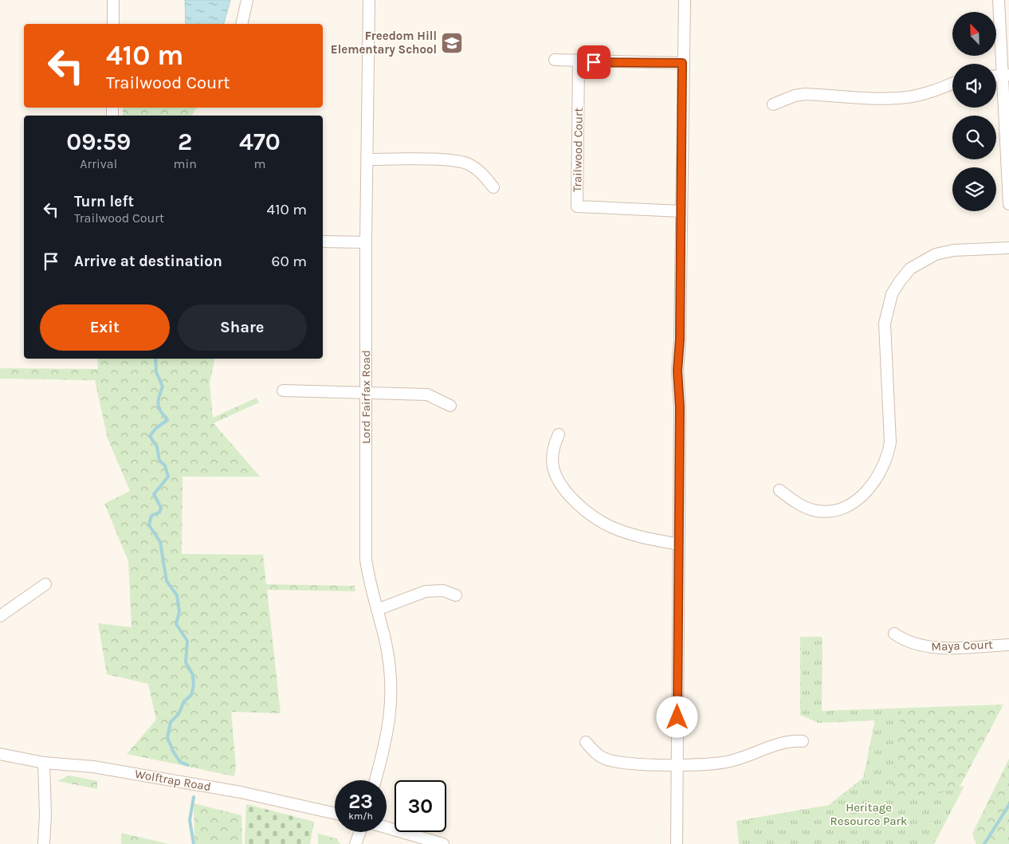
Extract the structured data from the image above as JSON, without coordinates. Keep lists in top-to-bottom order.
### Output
{
  "streets": {
    "street": [
      "Trailwood Court",
      "Lord Fairfax Road",
      "Maya Court",
      "Wolftrap Road"
    ]
  },
  "parks": ["Heritage Resource Park"],
  "places": {
    "school or university": ["Freedom Hill Elementary School"]
  },
  "north": "top left",
  "page": {
    "turn": ["410 m", "Trailwood Court"],
    "eta": [
      "09:59",
      "Arrival",
      "2",
      "min",
      "470",
      "m"
    ],
    "list": [
      {
        "name": "Turn left",
        "note": "Trailwood Court",
        "value": "410 m"
      },
      {
        "name": "Arrive at destination",
        "value": "60 m"
      }
    ],
    "buttons": ["Exit", "Share"],
    "speed": "23 km/h",
    "limit": "30"
  }
}
